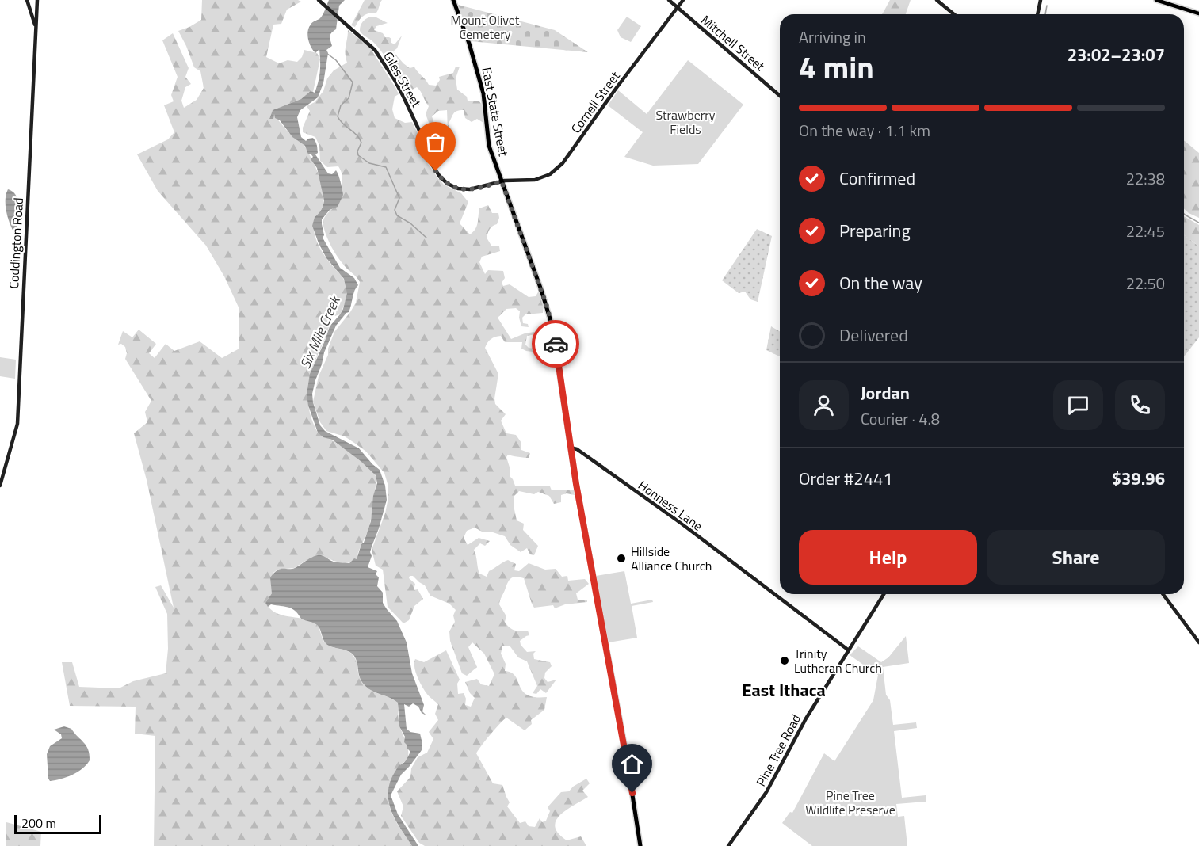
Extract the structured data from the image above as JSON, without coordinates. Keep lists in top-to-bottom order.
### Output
{
  "streets": {
    "highway": ["East State Street"],
    "street": [
      "Mitchell Street",
      "Giles Street",
      "Cornell Street",
      "Coddington Road",
      "Honness Lane",
      "Pine Tree Road"
    ]
  },
  "crossings": [
    ["Mitchell Street", "Cornell Street"],
    ["Giles Street", "Cornell Street"],
    ["Giles Street", "East State Street"],
    ["Cornell Street", "East State Street"],
    ["East State Street", "Honness Lane"],
    ["Honness Lane", "Pine Tree Road"]
  ],
  "districts": ["East Ithaca"],
  "water": ["Six Mile Creek"],
  "parks": ["Mount Olivet Cemetery", "Strawberry Fields", "Pine Tree Wildlife Preserve"],
  "places": ["Hillside Alliance Church", "Trinity Lutheran Church"],
  "scale_bar": "200 m",
  "page": {
    "heading": ["4 min", "Arriving in", "23:02–23:07"],
    "panel": [
      "Jordan",
      "Courier · 4.8",
      "Order #2441",
      "$39.96"
    ],
    "bar": "On the way · 1.1 km",
    "list": [
      ["Confirmed", "22:38"],
      ["Preparing", "22:45"],
      ["On the way", "22:50"],
      "Delivered"
    ],
    "buttons": ["Help", "Share"],
    "scale": "200 m"
  }
}
